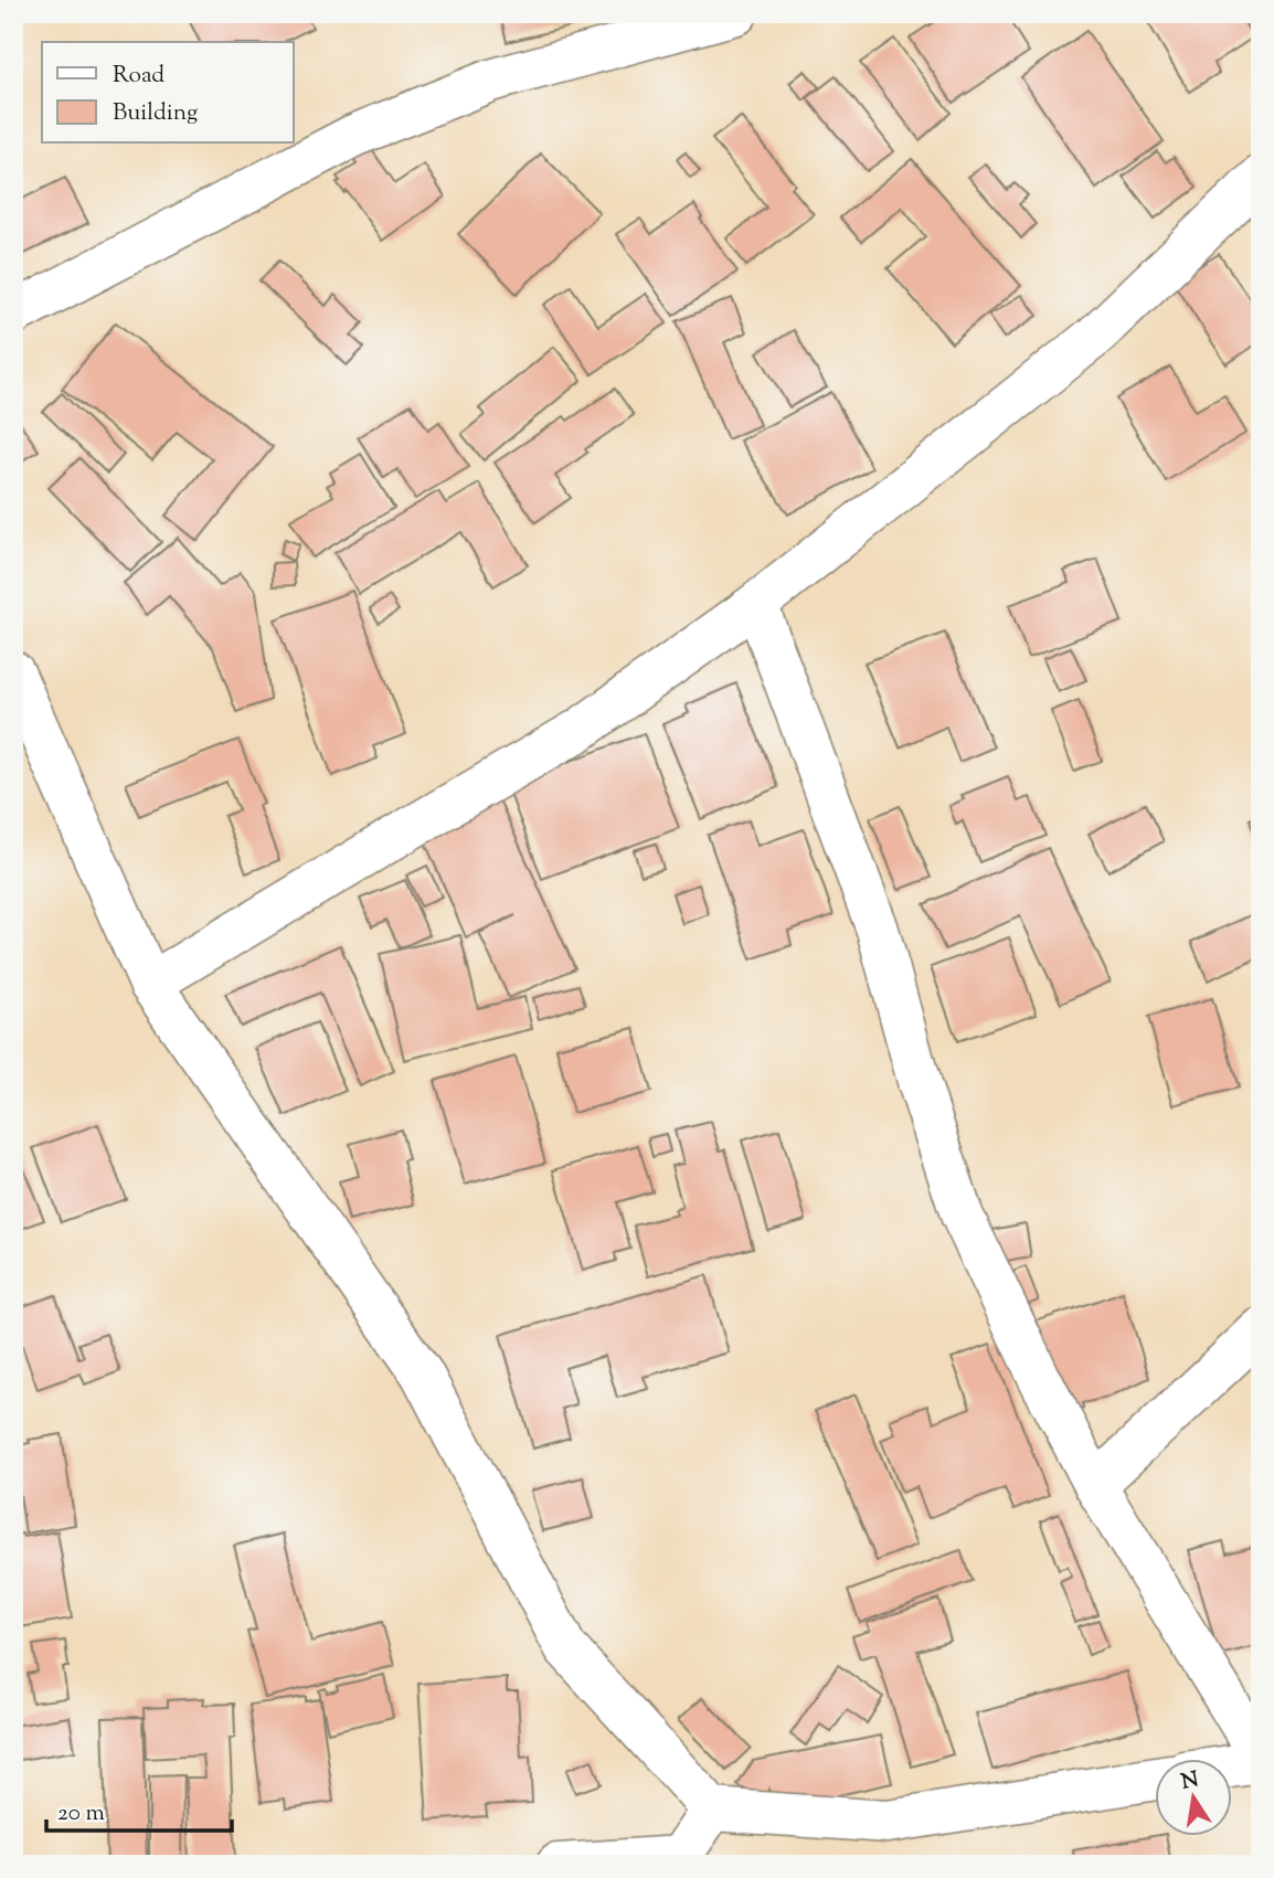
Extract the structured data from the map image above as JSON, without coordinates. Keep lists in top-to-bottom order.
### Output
{
  "legend": ["Road", "Building"],
  "scale_bar": "20 m",
  "north": "top"
}
